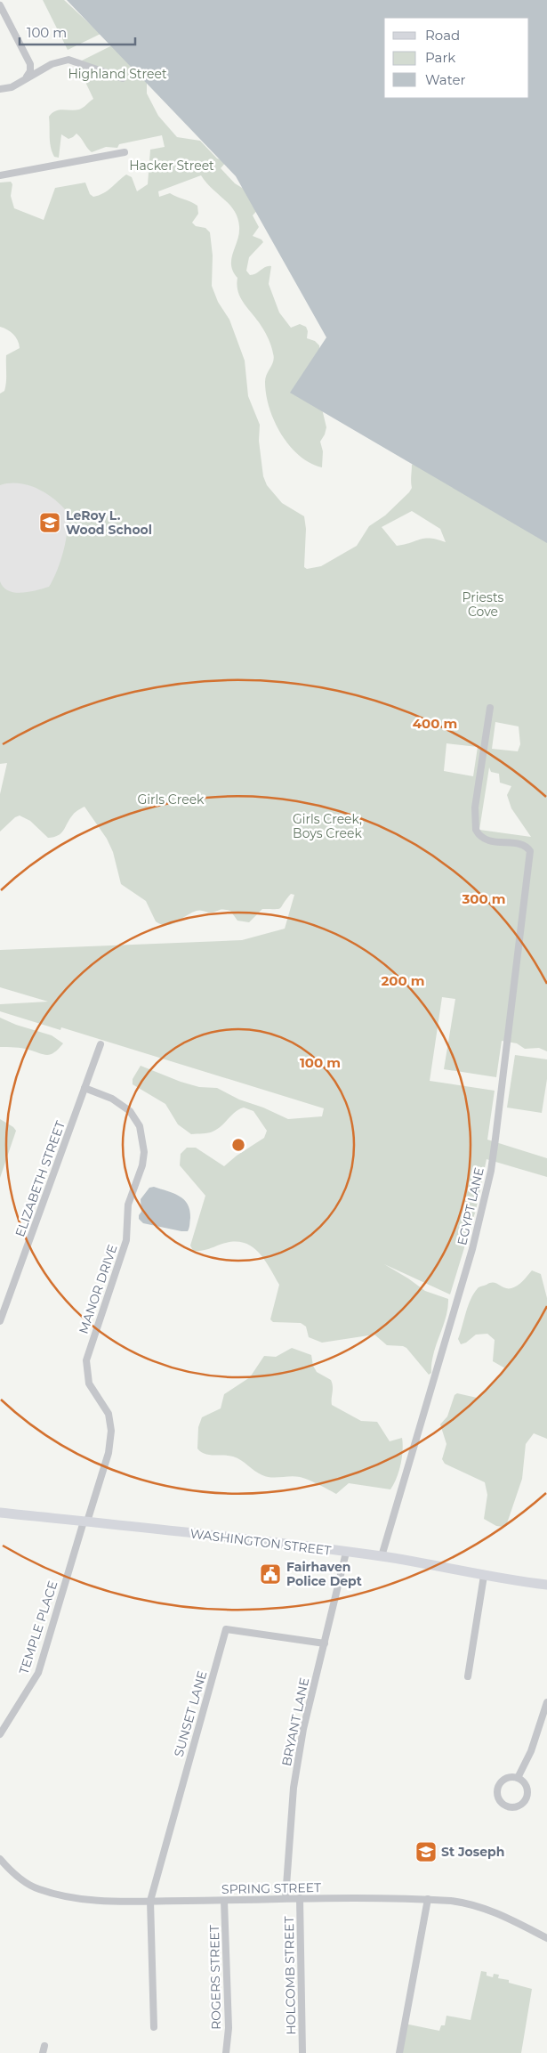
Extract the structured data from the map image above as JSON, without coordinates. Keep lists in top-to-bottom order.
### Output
{
  "streets": {
    "main road": ["WASHINGTON STREET"],
    "street": [
      "ELIZABETH STREET",
      "EGYPT LANE",
      "MANOR DRIVE",
      "TEMPLE PLACE",
      "SUNSET LANE",
      "BRYANT LANE",
      "SPRING STREET",
      "HOLCOMB STREET",
      "ROGERS STREET"
    ]
  },
  "crossings": [
    ["ELIZABETH STREET", "MANOR DRIVE"],
    ["EGYPT LANE", "WASHINGTON STREET"],
    ["MANOR DRIVE", "WASHINGTON STREET"],
    ["MANOR DRIVE", "TEMPLE PLACE"],
    ["WASHINGTON STREET", "TEMPLE PLACE"],
    ["WASHINGTON STREET", "BRYANT LANE"],
    ["SUNSET LANE", "BRYANT LANE"],
    ["SUNSET LANE", "SPRING STREET"],
    ["BRYANT LANE", "SPRING STREET"],
    ["SPRING STREET", "HOLCOMB STREET"],
    ["SPRING STREET", "ROGERS STREET"]
  ],
  "parks": [
    "Highland Street",
    "Hacker Street",
    "Priests Cove",
    "Girls Creek",
    "Girls Creek, Boys Creek"
  ],
  "places": {
    "school or university": ["LeRoy L. Wood School", "St Joseph"],
    "public building": ["Fairhaven Police Dept"]
  },
  "legend": ["Road", "Park", "Water"],
  "scale_bar": "100 m",
  "rings": [
    "400 m",
    "300 m",
    "200 m",
    "100 m"
  ]
}
